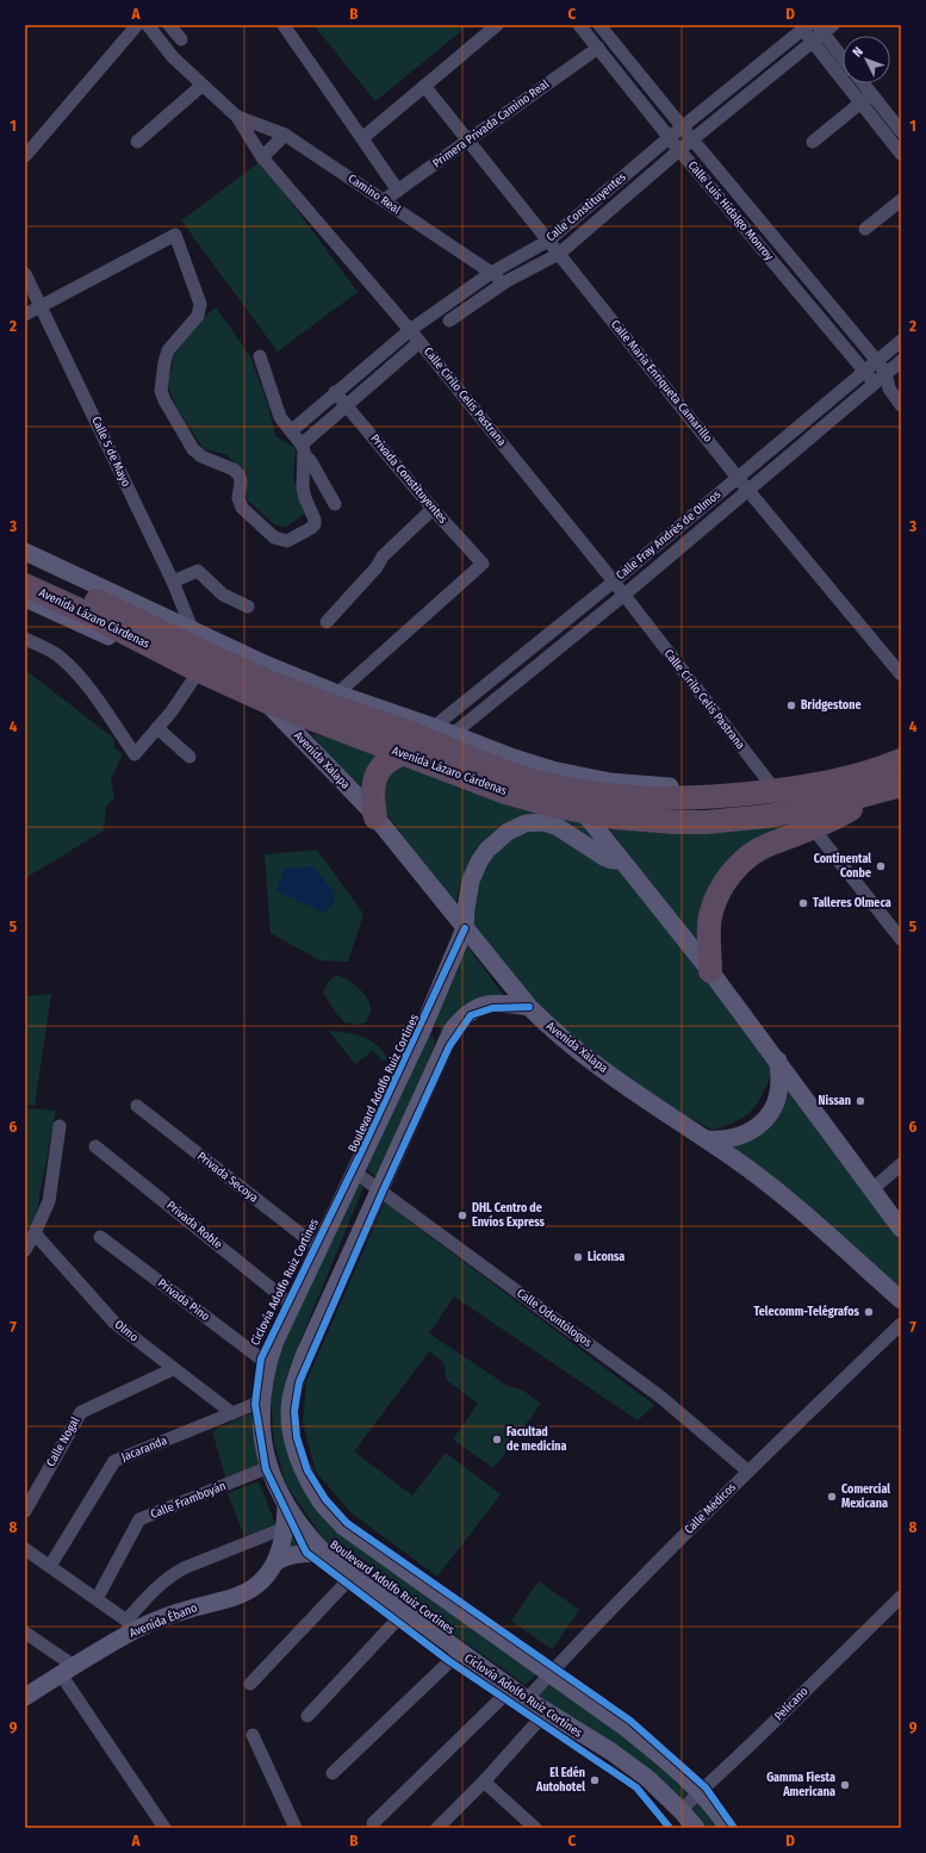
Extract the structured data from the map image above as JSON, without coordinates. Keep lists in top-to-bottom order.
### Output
{
  "streets": {
    "highway": ["Avenida Lázaro Cárdenas"],
    "main road": ["Avenida Xalapa", "Boulevard Adolfo Ruiz Cortines", "Avenida Ébano"],
    "street": [
      "Primera Privada Camino Real",
      "Camino Real",
      "Calle Constituyentes",
      "Calle Luis Hidalgo Monroy",
      "Calle María Enriqueta Camarillo",
      "Calle Cirilo Celis Pastrana",
      "Calle 5 de Mayo",
      "Privada Constituyentes",
      "Calle Fray Andrés de Olmos",
      "Privada Secoya",
      "Privada Roble",
      "Privada Pino",
      "Calle Odontólogos",
      "Olmo",
      "Calle Nogal",
      "Jacaranda",
      "Calle Framboyán",
      "Calle Médicos",
      "Pelícano"
    ],
    "cycle path": ["Ciclovía Adolfo Ruiz Cortines"]
  },
  "crossings": [
    ["Primera Privada Camino Real", "Camino Real"],
    ["Primera Privada Camino Real", "Calle Luis Hidalgo Monroy"],
    ["Primera Privada Camino Real", "Calle María Enriqueta Camarillo"],
    ["Camino Real", "Calle Constituyentes"],
    ["Camino Real", "Calle Cirilo Celis Pastrana"],
    ["Calle Constituyentes", "Calle Luis Hidalgo Monroy"],
    ["Calle Constituyentes", "Calle María Enriqueta Camarillo"],
    ["Calle Constituyentes", "Calle Cirilo Celis Pastrana"],
    ["Calle Constituyentes", "Privada Constituyentes"],
    ["Calle Luis Hidalgo Monroy", "Calle Fray Andrés de Olmos"],
    ["Calle María Enriqueta Camarillo", "Calle Fray Andrés de Olmos"],
    ["Calle Cirilo Celis Pastrana", "Calle Fray Andrés de Olmos"],
    ["Calle Fray Andrés de Olmos", "Avenida Lázaro Cárdenas"],
    ["Avenida Lázaro Cárdenas", "Avenida Xalapa"],
    ["Avenida Xalapa", "Boulevard Adolfo Ruiz Cortines"],
    ["Boulevard Adolfo Ruiz Cortines", "Privada Secoya"],
    ["Boulevard Adolfo Ruiz Cortines", "Privada Roble"],
    ["Boulevard Adolfo Ruiz Cortines", "Privada Pino"],
    ["Boulevard Adolfo Ruiz Cortines", "Calle Odontólogos"],
    ["Boulevard Adolfo Ruiz Cortines", "Jacaranda"],
    ["Boulevard Adolfo Ruiz Cortines", "Calle Framboyán"],
    ["Boulevard Adolfo Ruiz Cortines", "Calle Médicos"],
    ["Boulevard Adolfo Ruiz Cortines", "Avenida Ébano"],
    ["Boulevard Adolfo Ruiz Cortines", "Pelícano"],
    ["Calle Odontólogos", "Calle Médicos"],
    ["Olmo", "Calle Nogal"],
    ["Olmo", "Jacaranda"]
  ],
  "places": [
    "Bridgestone",
    "Continental Conbe",
    "Talleres Olmeca",
    "Nissan",
    "DHL Centro de Envíos Express",
    "Liconsa",
    "Telecomm-Telégrafos",
    "Facultad de medicina",
    "Comercial Mexicana",
    "El Edén Autohotel",
    "Gamma Fiesta Americana"
  ],
  "north": "top left",
  "grid": {
    "columns": [
      "A",
      "B",
      "C",
      "D"
    ],
    "rows": [
      "1",
      "2",
      "3",
      "4",
      "5",
      "6",
      "7",
      "8",
      "9"
    ]
  }
}
